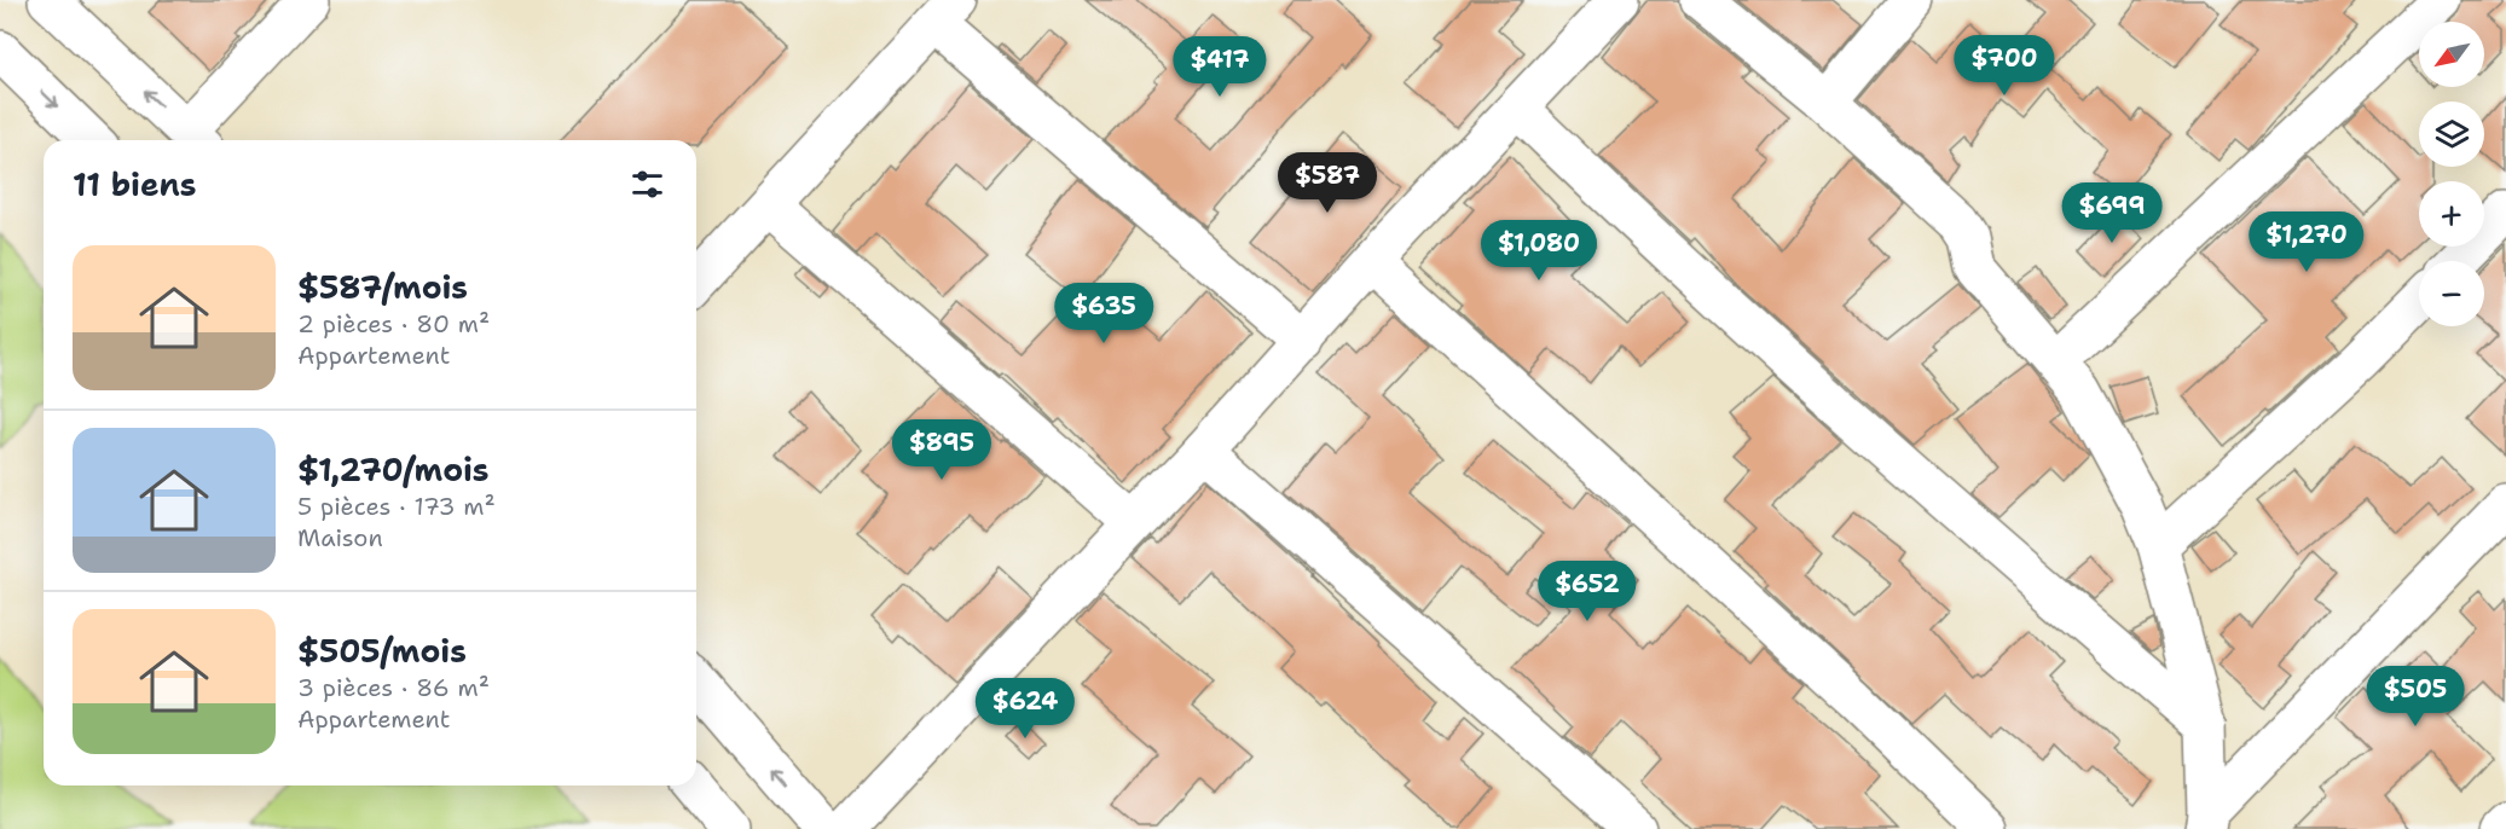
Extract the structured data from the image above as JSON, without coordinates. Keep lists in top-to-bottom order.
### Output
{
  "north": "bottom left",
  "page": {
    "map_buttons": ["+", "−"],
    "price": [
      "$700",
      "$417",
      "$587",
      "$699",
      "$1,270",
      "$1,080",
      "$635",
      "$895",
      "$652",
      "$505",
      "$624"
    ],
    "heading": "11 biens",
    "list": [
      {
        "name": "$587/mois",
        "note": "2 pièces · 80 m² · Appartement"
      },
      {
        "name": "$1,270/mois",
        "note": "5 pièces · 173 m² · Maison"
      },
      {
        "name": "$505/mois",
        "note": "3 pièces · 86 m² · Appartement"
      }
    ]
  }
}
